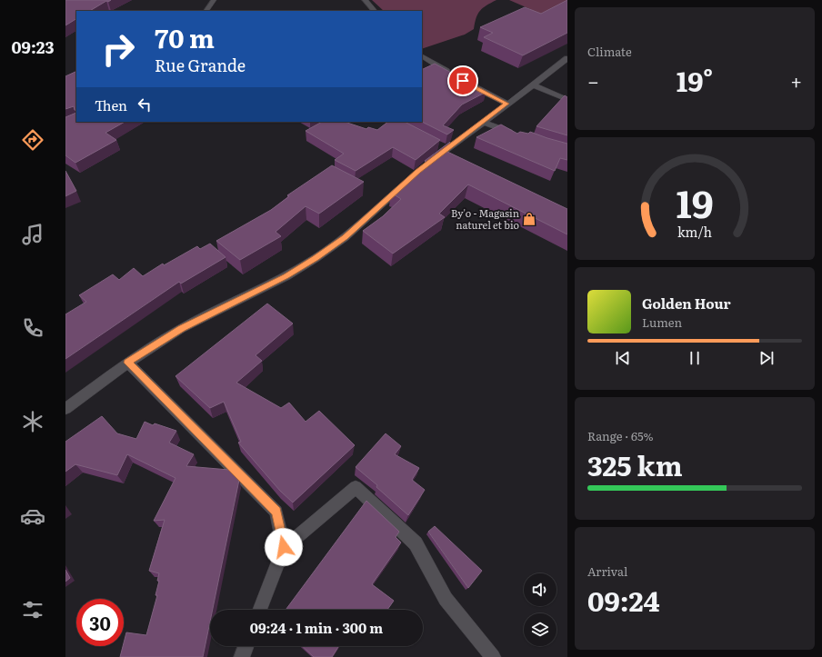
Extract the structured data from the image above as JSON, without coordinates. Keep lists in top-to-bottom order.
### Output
{
  "places": {
    "shop": ["By'o - Magasin naturel et bio"]
  },
  "page": {
    "tabs": "09:23",
    "tile": [
      "Climate",
      ["Range · 65%", "325 km"],
      ["Arrival", "09:24"]
    ],
    "turn": ["70 m", "Rue Grande"],
    "heat": ["−", "19°", "+"],
    "then": "Then",
    "song": ["Golden Hour", "Lumen"],
    "limit": "30",
    "trip": "09:24 · 1 min · 300 m",
    "gauge": ["19", "km/h"]
  }
}
